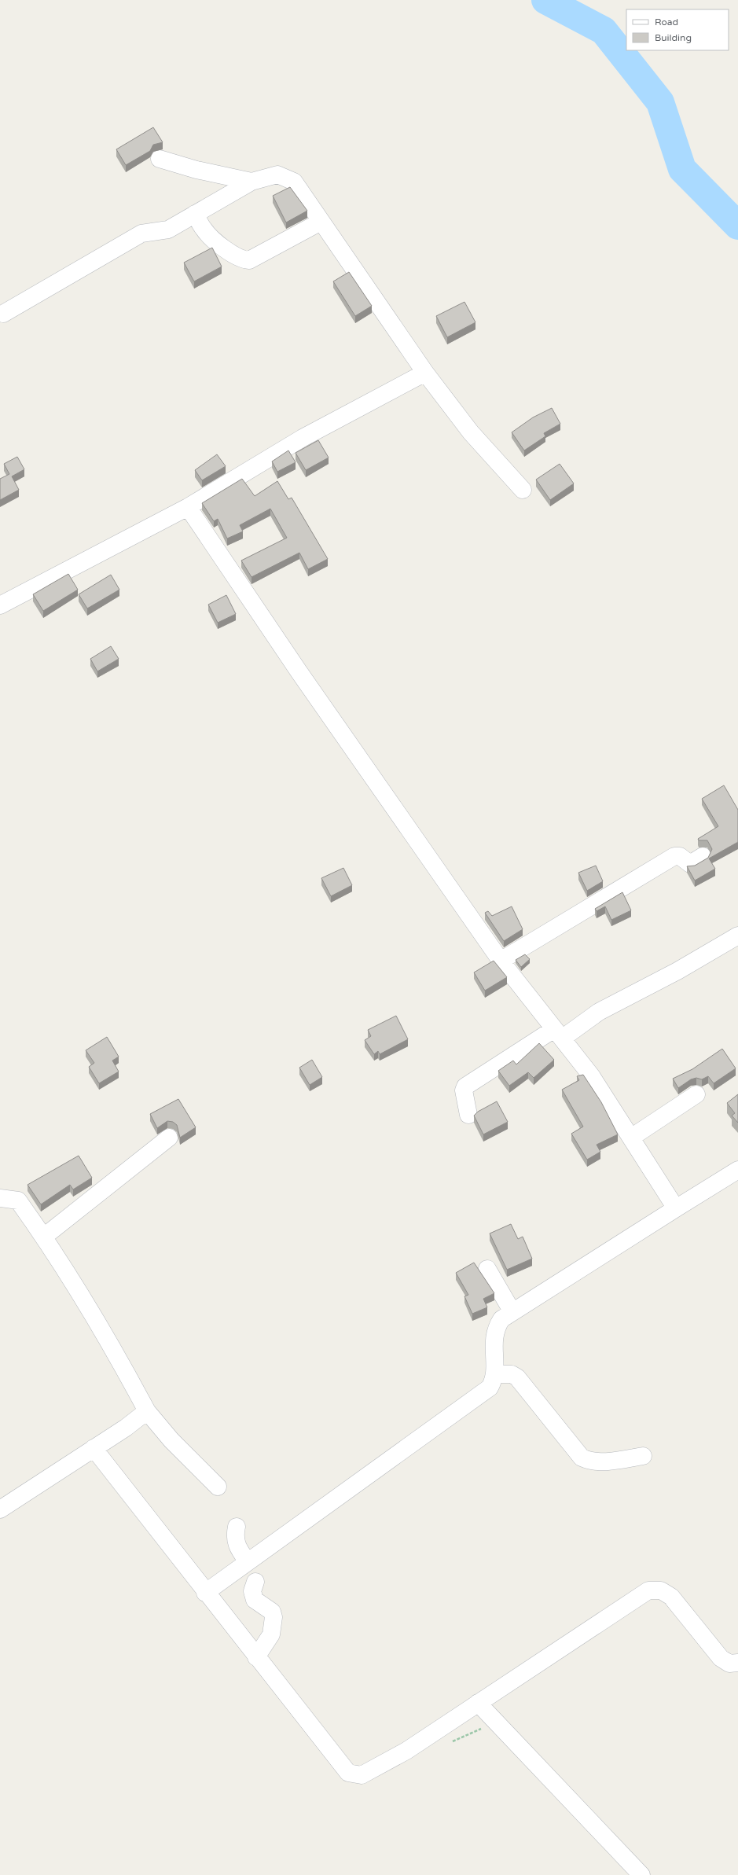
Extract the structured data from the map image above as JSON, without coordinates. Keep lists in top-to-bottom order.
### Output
{
  "legend": ["Road", "Building"]
}
